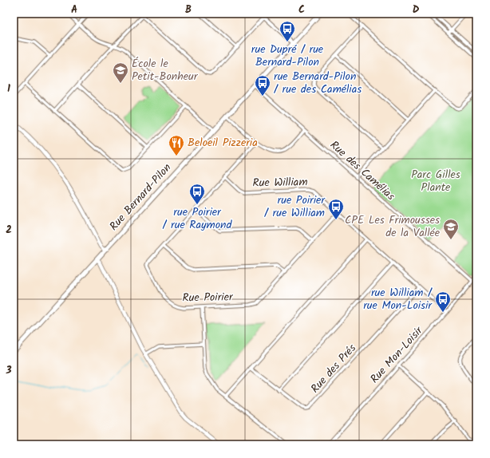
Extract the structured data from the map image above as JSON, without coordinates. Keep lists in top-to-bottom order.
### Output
{
  "streets": {
    "main road": ["Rue Bernard-Pilon"],
    "street": [
      "Rue des Camélias",
      "Rue William",
      "Rue Poirier",
      "Rue Mon-Loisir",
      "Rue des Prés"
    ]
  },
  "crossings": [
    ["Rue des Camélias", "Rue Bernard-Pilon"],
    ["Rue des Camélias", "Rue Mon-Loisir"],
    ["Rue William", "Rue Poirier"],
    ["Rue William", "Rue Mon-Loisir"],
    ["Rue William", "Rue des Prés"]
  ],
  "parks": ["Parc Gilles Plante"],
  "places": {
    "bus stop": [
      "rue Dupré / rue Bernard-Pilon",
      "rue Bernard-Pilon / rue des Camélias",
      "rue Poirier / rue Raymond",
      "rue Poirier / rue William",
      "rue William / rue Mon-Loisir"
    ],
    "school or university": ["École le Petit-Bonheur", "CPE Les Frimousses de la Vallée"],
    "restaurant": ["Beloeil Pizzeria"]
  },
  "grid": {
    "columns": [
      "A",
      "B",
      "C",
      "D"
    ],
    "rows": ["1", "2", "3"]
  }
}
